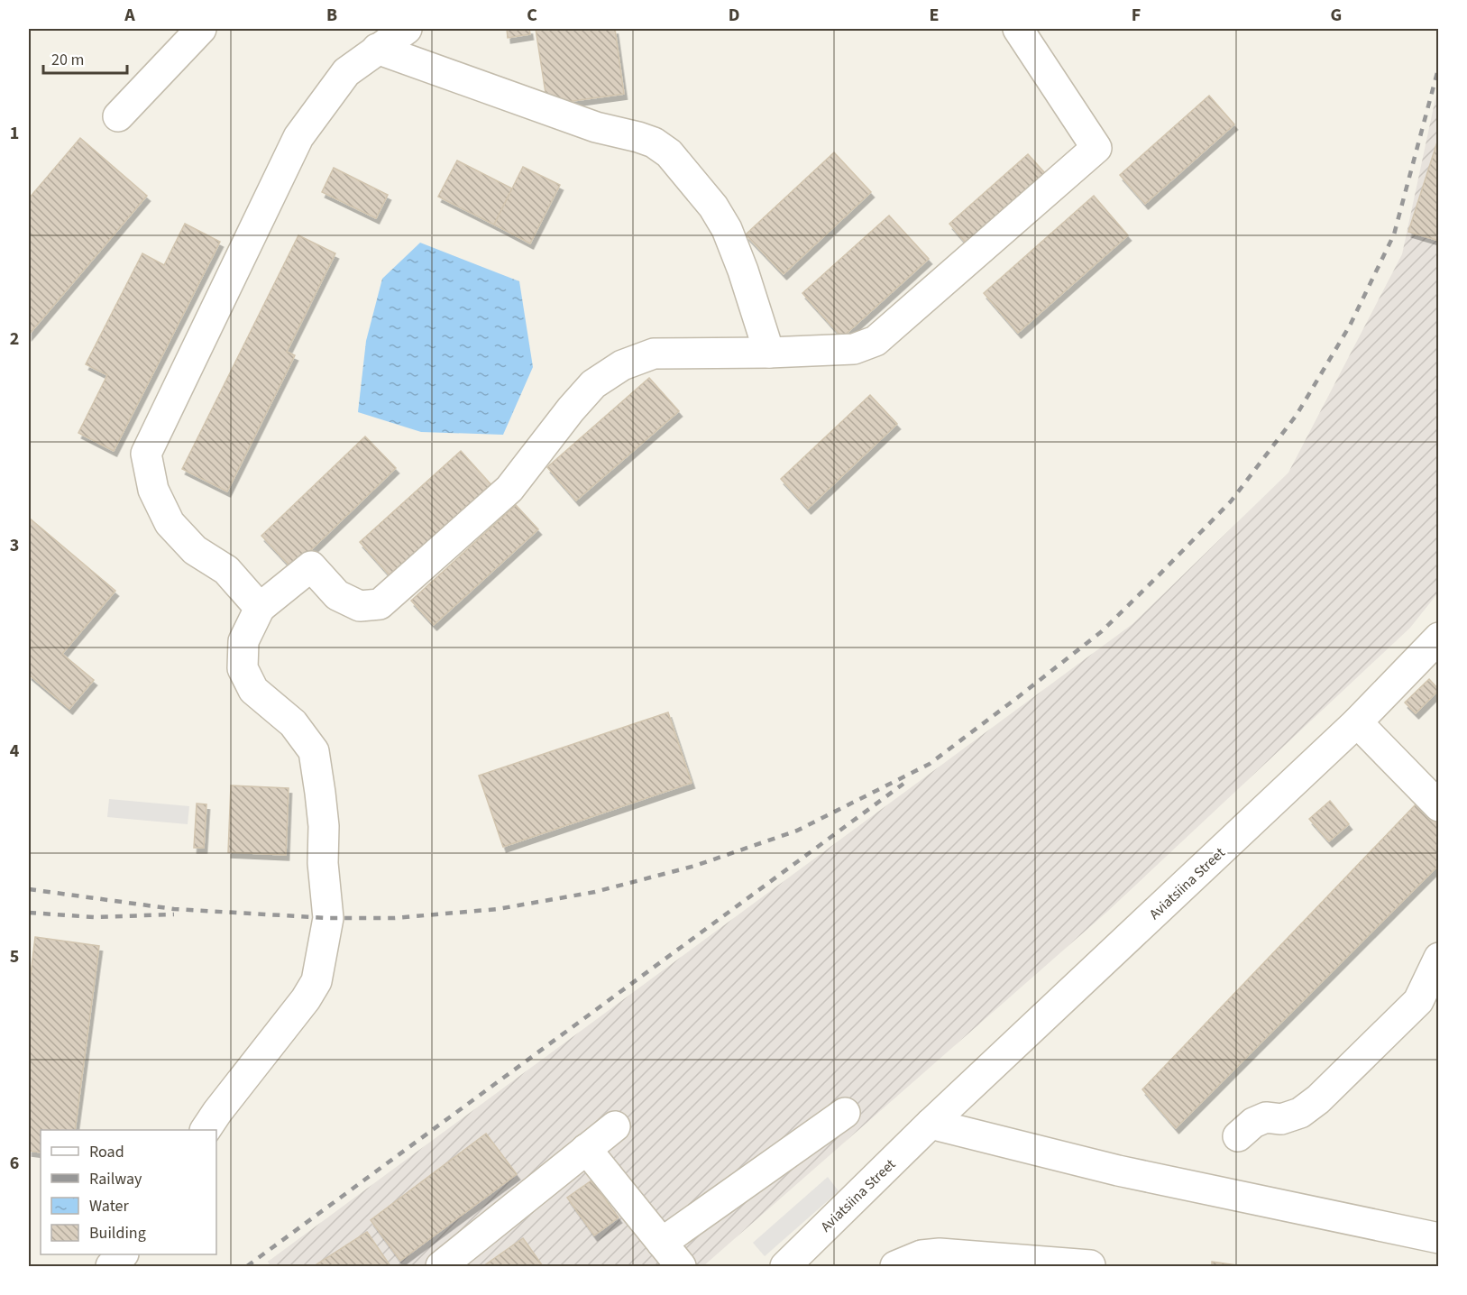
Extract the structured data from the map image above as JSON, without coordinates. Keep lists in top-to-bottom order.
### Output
{
  "streets": {
    "street": ["Aviatsiina Street"]
  },
  "legend": [
    "Road",
    "Railway",
    "Water",
    "Building"
  ],
  "scale_bar": "20 m",
  "grid": {
    "columns": [
      "A",
      "B",
      "C",
      "D",
      "E",
      "F",
      "G"
    ],
    "rows": [
      "1",
      "2",
      "3",
      "4",
      "5",
      "6"
    ]
  }
}
